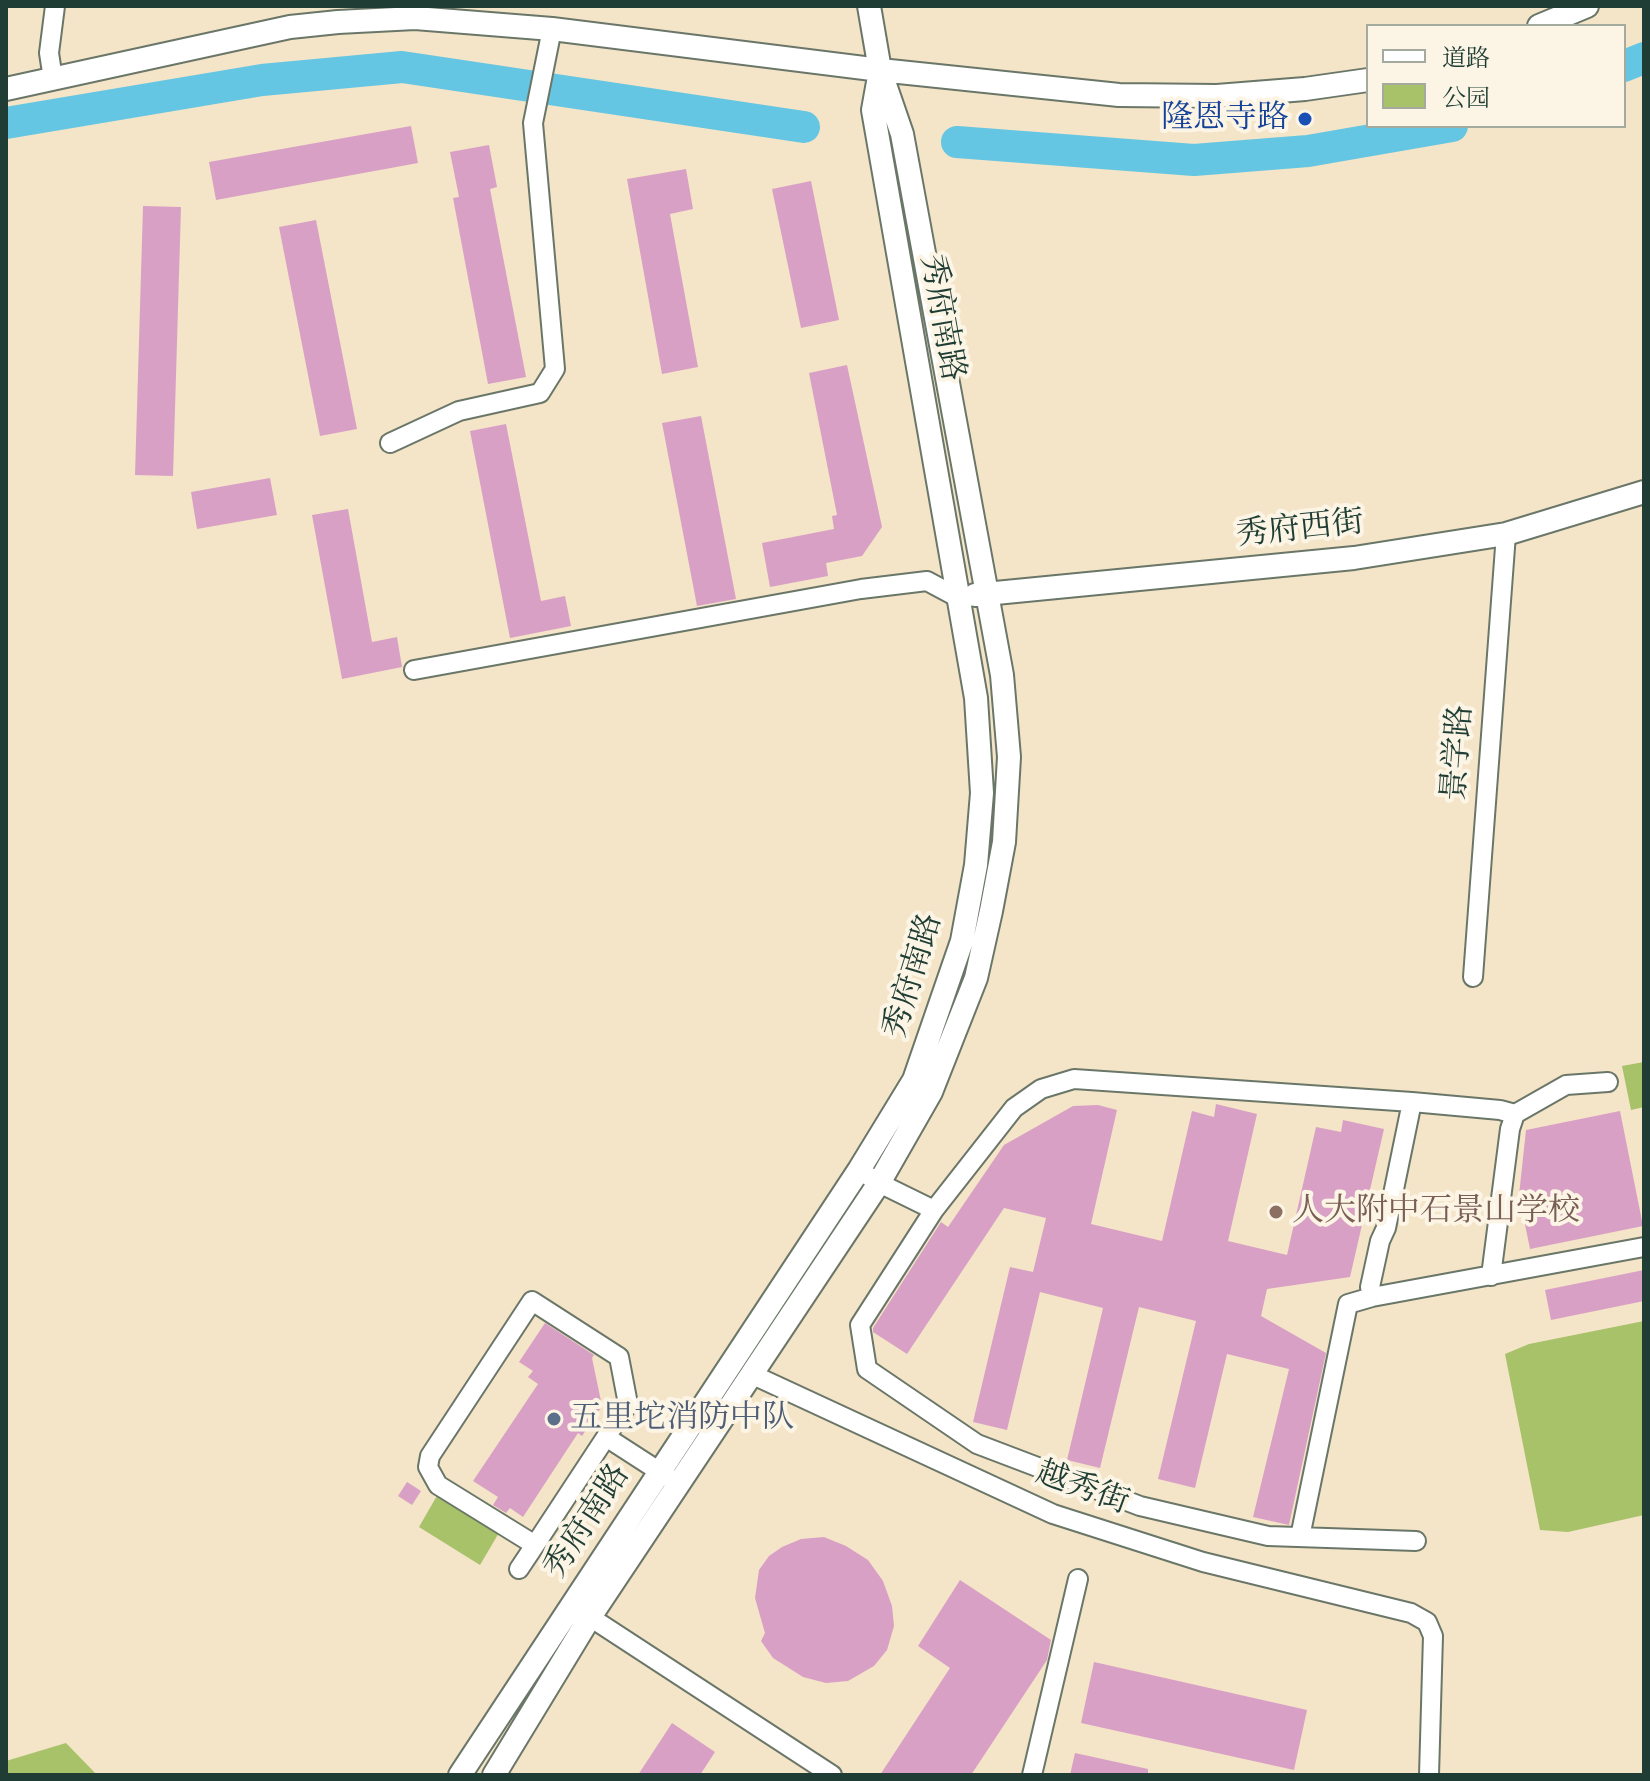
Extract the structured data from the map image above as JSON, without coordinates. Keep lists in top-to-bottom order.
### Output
{
  "streets": {
    "street": [
      "秀府南路",
      "秀府西街",
      "景学路",
      "越秀街"
    ]
  },
  "crossings": [
    ["秀府南路", "秀府西街"],
    ["秀府南路", "越秀街"],
    ["秀府西街", "景学路"]
  ],
  "places": ["隆恩寺路", "人大附中石景山学校", "五里坨消防中队"],
  "legend": ["道路", "公园"]
}
